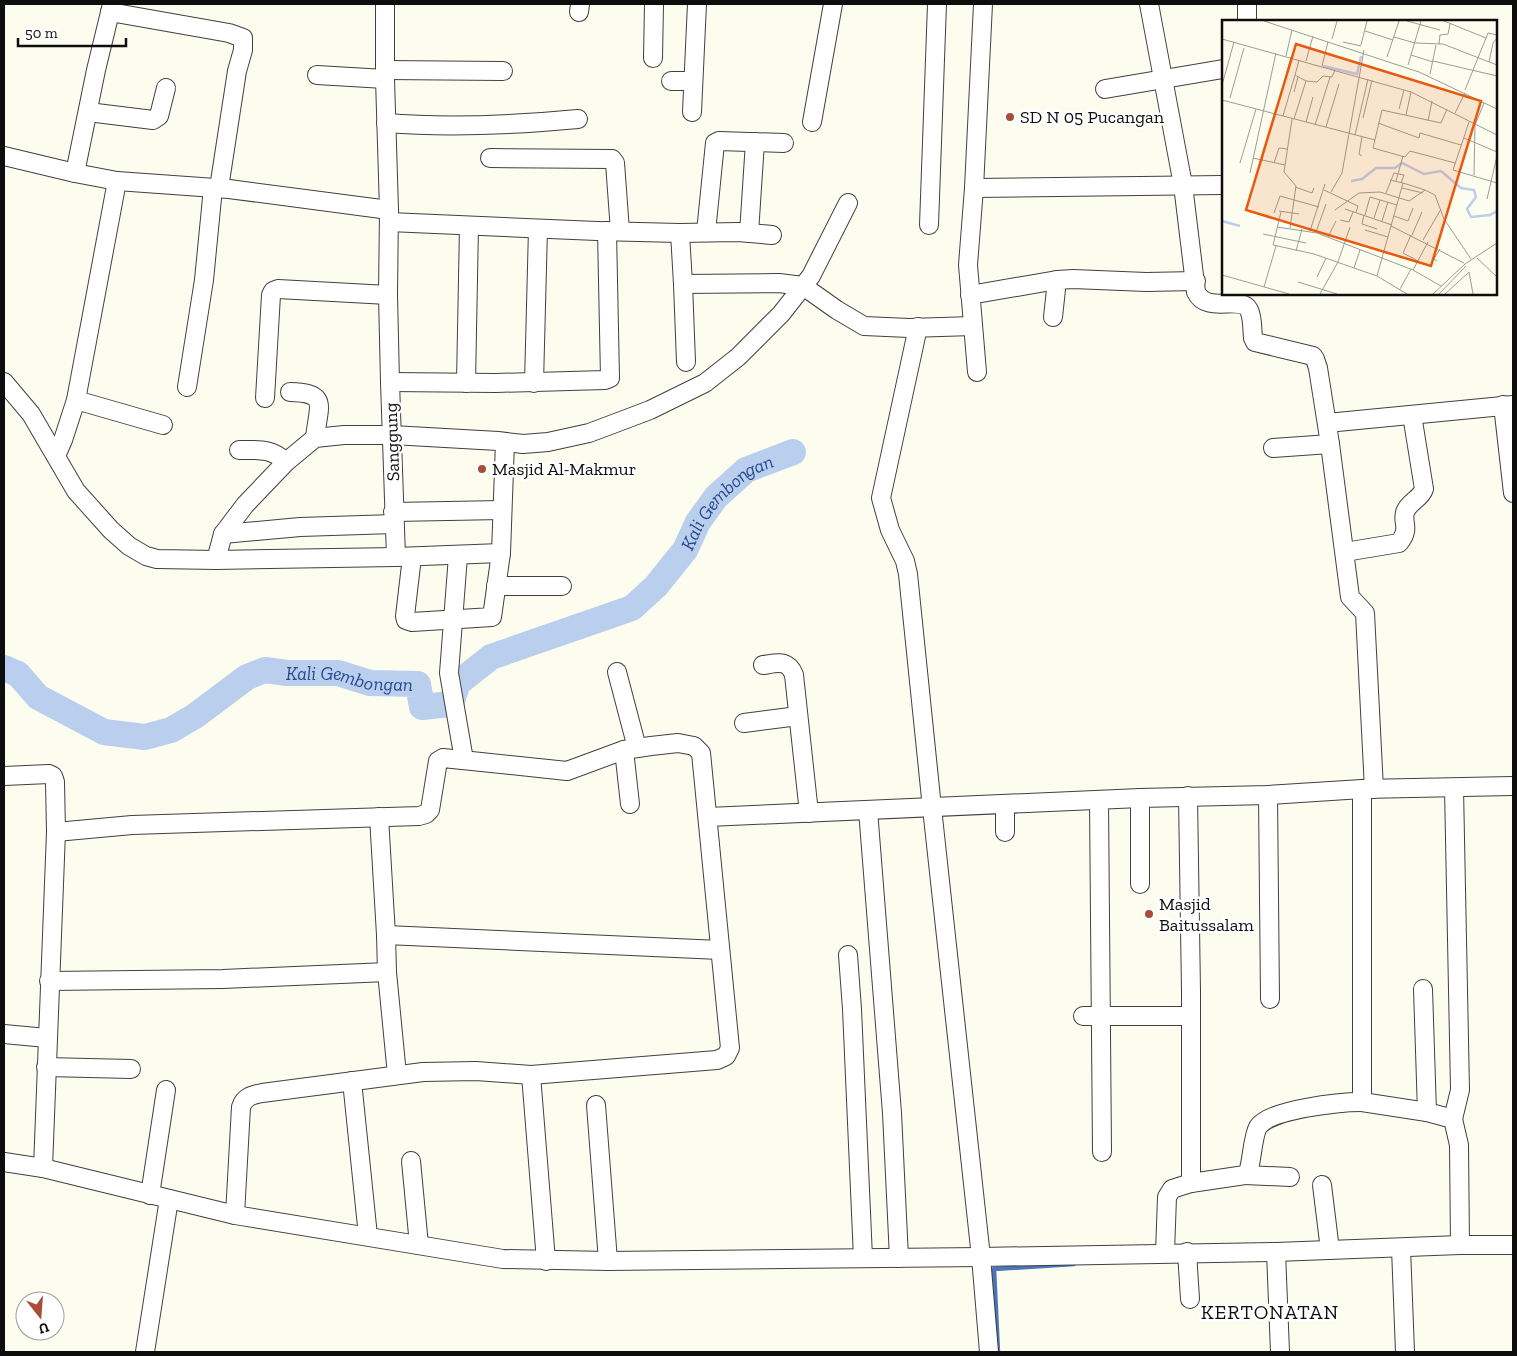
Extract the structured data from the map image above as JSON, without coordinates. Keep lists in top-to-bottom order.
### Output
{
  "streets": {
    "street": ["Sanggung"]
  },
  "districts": ["KERTONATAN"],
  "water": ["Kali Gembongan"],
  "places": ["SD N 05 Pucangan", "Masjid Al-Makmur", "Masjid Baitussalam"],
  "scale_bar": "50 m",
  "north": "bottom"
}
